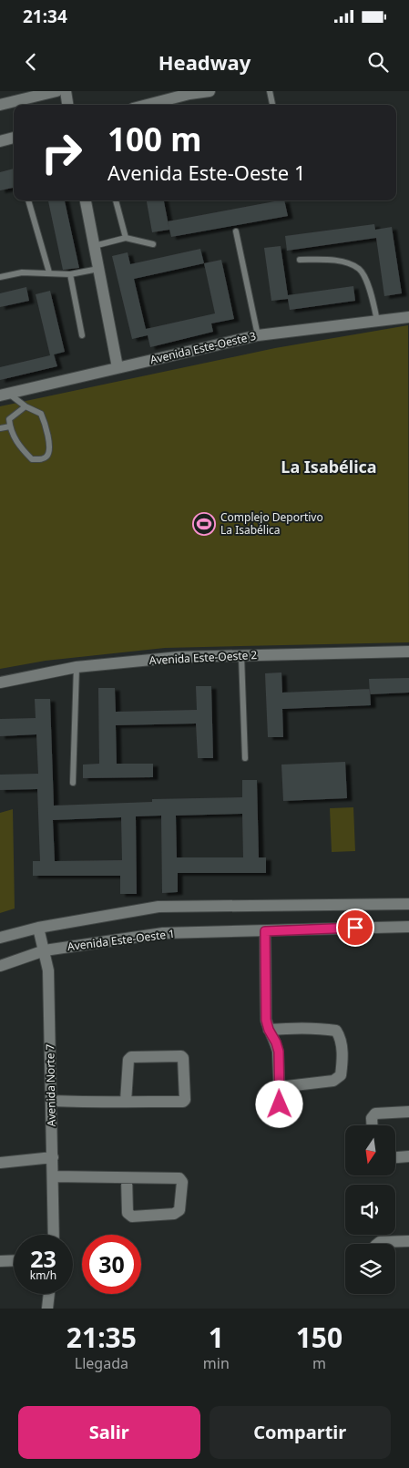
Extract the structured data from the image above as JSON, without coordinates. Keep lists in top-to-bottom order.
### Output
{
  "streets": {
    "street": [
      "Avenida Este-Oeste 3",
      "Avenida Este-Oeste 2",
      "Avenida Este-Oeste 1",
      "Avenida Norte 7"
    ]
  },
  "crossings": [
    ["Avenida Este-Oeste 1", "Avenida Norte 7"]
  ],
  "districts": ["La Isabélica"],
  "places": {
    "sports": ["Complejo Deportivo La Isabélica"]
  },
  "north": "bottom",
  "page": {
    "status": "21:34",
    "header": "Headway",
    "turn": ["100 m", "Avenida Este-Oeste 1"],
    "speed": "23 km/h",
    "limit": "30",
    "eta": [
      "21:35",
      "Llegada",
      "1",
      "min",
      "150",
      "m"
    ],
    "buttons": ["Salir", "Compartir"]
  }
}
